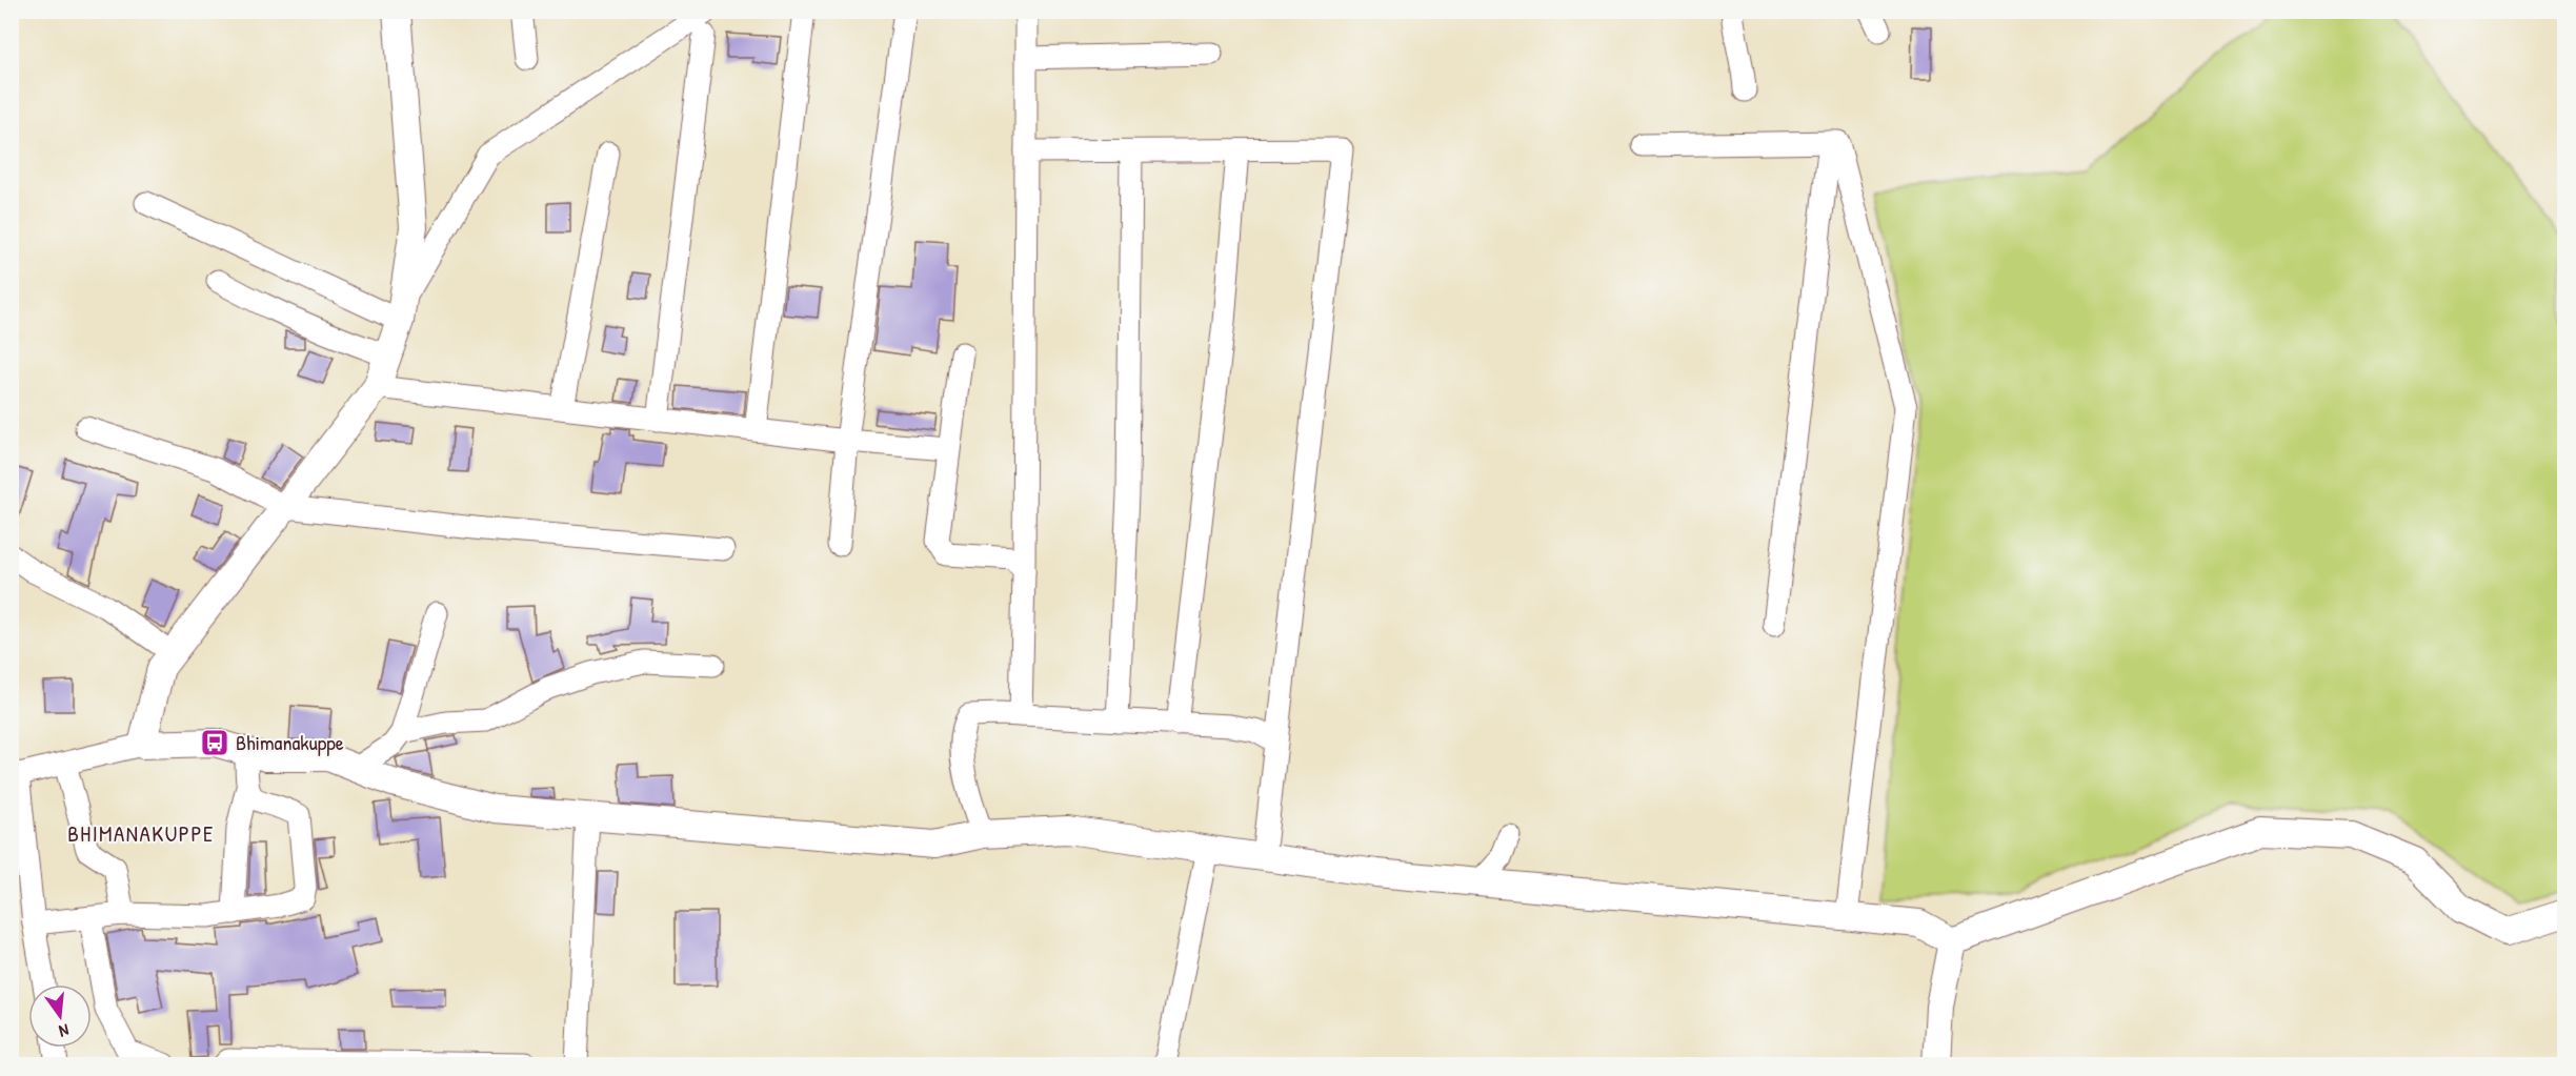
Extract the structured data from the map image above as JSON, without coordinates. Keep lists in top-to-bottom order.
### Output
{
  "districts": ["BHIMANAKUPPE"],
  "places": {
    "bus stop": ["Bhimanakuppe"]
  },
  "north": "bottom"
}
